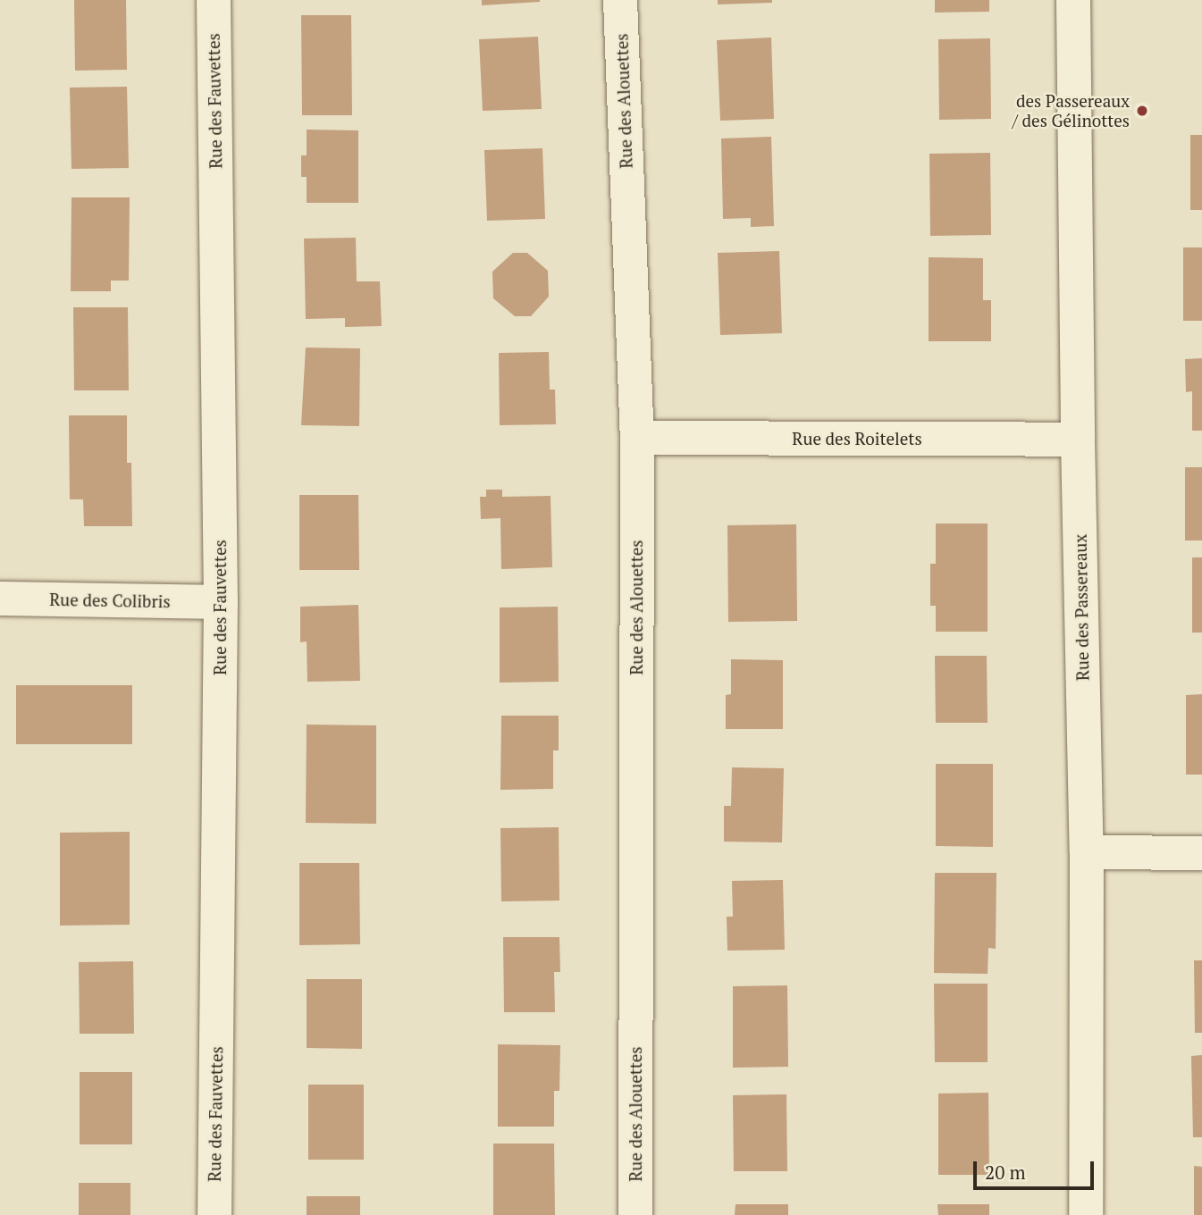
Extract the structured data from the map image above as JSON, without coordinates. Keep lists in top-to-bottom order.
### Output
{
  "streets": {
    "street": [
      "Rue des Fauvettes",
      "Rue des Alouettes",
      "Rue des Roitelets",
      "Rue des Colibris",
      "Rue des Passereaux"
    ]
  },
  "crossings": [
    ["Rue des Fauvettes", "Rue des Colibris"],
    ["Rue des Alouettes", "Rue des Roitelets"],
    ["Rue des Roitelets", "Rue des Passereaux"]
  ],
  "places": ["des Passereaux / des Gélinottes"],
  "scale_bar": "20 m"
}
